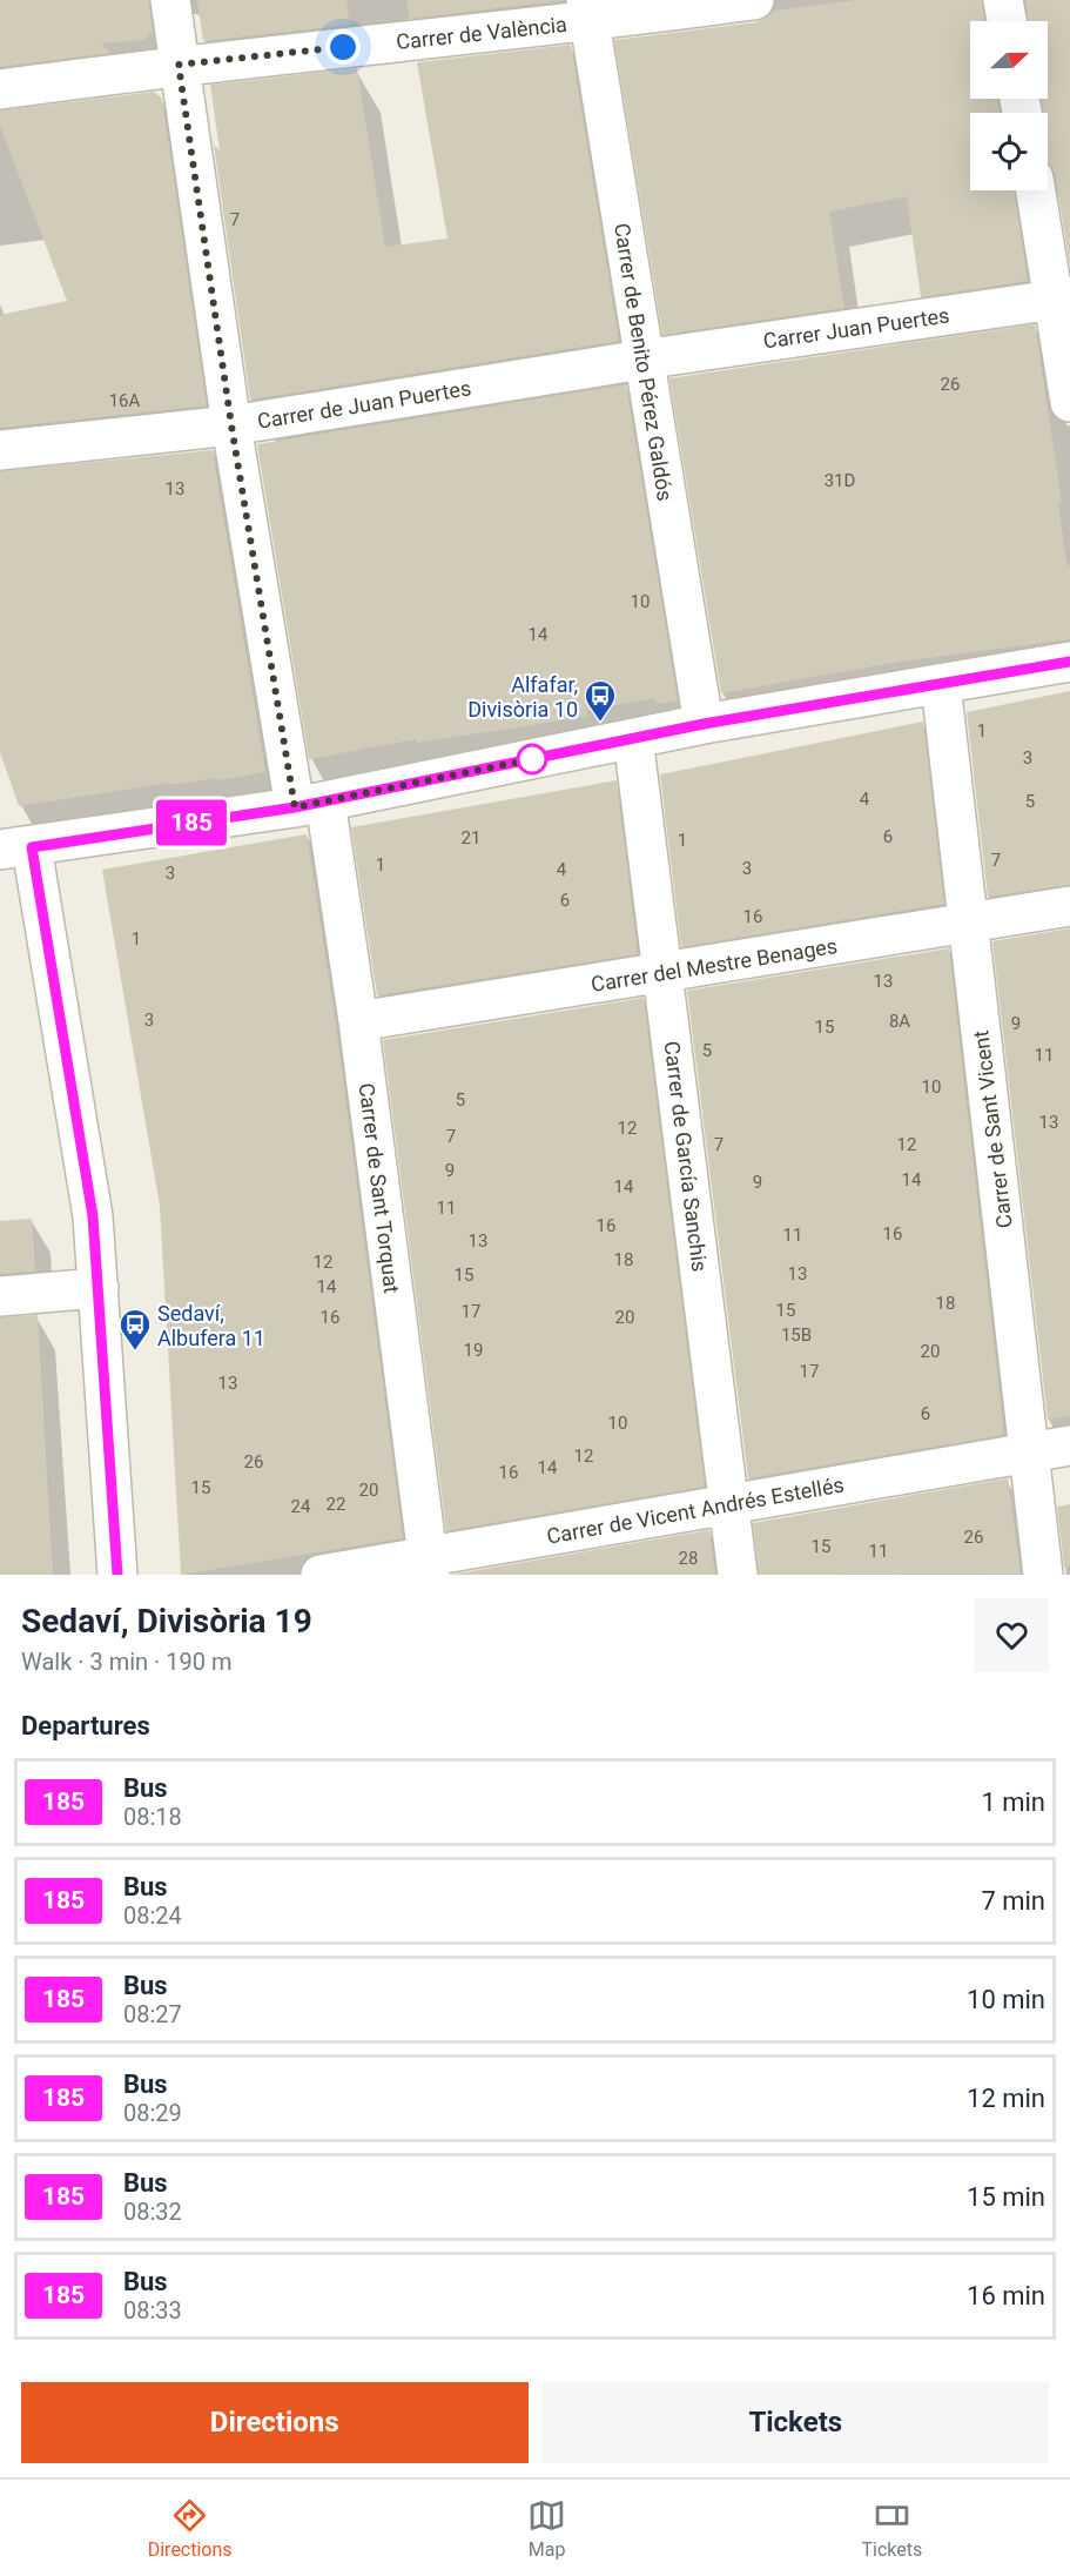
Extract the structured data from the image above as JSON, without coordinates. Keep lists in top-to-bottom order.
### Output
{
  "streets": {
    "street": [
      "Carrer de València",
      "Carrer Juan Puertes",
      "Carrer de Benito Pérez Galdós",
      "Carrer de Juan Puertes",
      "Carrer del Mestre Benages",
      "Carrer de Sant Vicent",
      "Carrer de García Sanchis",
      "Carrer de Sant Torquat",
      "Carrer de Vicent Andrés Estellés"
    ]
  },
  "crossings": [
    ["Carrer de València", "Carrer de Benito Pérez Galdós"],
    ["Carrer de València", "Carrer de Sant Torquat"],
    ["Carrer Juan Puertes", "Carrer de Benito Pérez Galdós"],
    ["Carrer Juan Puertes", "Carrer de Juan Puertes"],
    ["Carrer de Benito Pérez Galdós", "Carrer de Juan Puertes"],
    ["Carrer de Juan Puertes", "Carrer de Sant Torquat"],
    ["Carrer del Mestre Benages", "Carrer de Sant Vicent"],
    ["Carrer del Mestre Benages", "Carrer de García Sanchis"],
    ["Carrer del Mestre Benages", "Carrer de Sant Torquat"],
    ["Carrer de Sant Vicent", "Carrer de Vicent Andrés Estellés"],
    ["Carrer de García Sanchis", "Carrer de Vicent Andrés Estellés"],
    ["Carrer de Sant Torquat", "Carrer de Vicent Andrés Estellés"]
  ],
  "places": {
    "bus stop": ["Alfafar, Divisòria 10", "Sedaví, Albufera 11"]
  },
  "lines": ["bus line 185"],
  "house_numbers": [
    "7",
    "26",
    "16A",
    "31D",
    "13",
    "10",
    "14",
    "1",
    "3",
    "4",
    "5",
    "6",
    "21",
    "1",
    "7",
    "1",
    "3",
    "4",
    "3",
    "6",
    "16",
    "1",
    "13",
    "3",
    "8A",
    "9",
    "15",
    "5",
    "11",
    "10",
    "5",
    "13",
    "12",
    "7",
    "7",
    "12",
    "9",
    "14",
    "9",
    "14",
    "11",
    "16",
    "16",
    "11",
    "13",
    "18",
    "12",
    "13",
    "15",
    "14",
    "18",
    "15",
    "17",
    "16",
    "20",
    "15B",
    "19",
    "20",
    "17",
    "13",
    "6",
    "10",
    "12",
    "26",
    "14",
    "16",
    "15",
    "20",
    "22",
    "24",
    "26",
    "15",
    "11",
    "28"
  ],
  "north": "right",
  "page": {
    "on_map": "185",
    "heading": [
      ["Sedaví, Divisòria 19", "Walk · 3 min · 190 m"],
      "Departures"
    ],
    "list": [
      {
        "mark": "185",
        "name": "Bus",
        "note": "08:18",
        "value": "1 min"
      },
      {
        "mark": "185",
        "name": "Bus",
        "note": "08:24",
        "value": "7 min"
      },
      {
        "mark": "185",
        "name": "Bus",
        "note": "08:27",
        "value": "10 min"
      },
      {
        "mark": "185",
        "name": "Bus",
        "note": "08:29",
        "value": "12 min"
      },
      {
        "mark": "185",
        "name": "Bus",
        "note": "08:32",
        "value": "15 min"
      },
      {
        "mark": "185",
        "name": "Bus",
        "note": "08:33",
        "value": "16 min"
      }
    ],
    "buttons": ["Directions", "Tickets"],
    "tabs": ["Directions", "Map", "Tickets"]
  }
}
